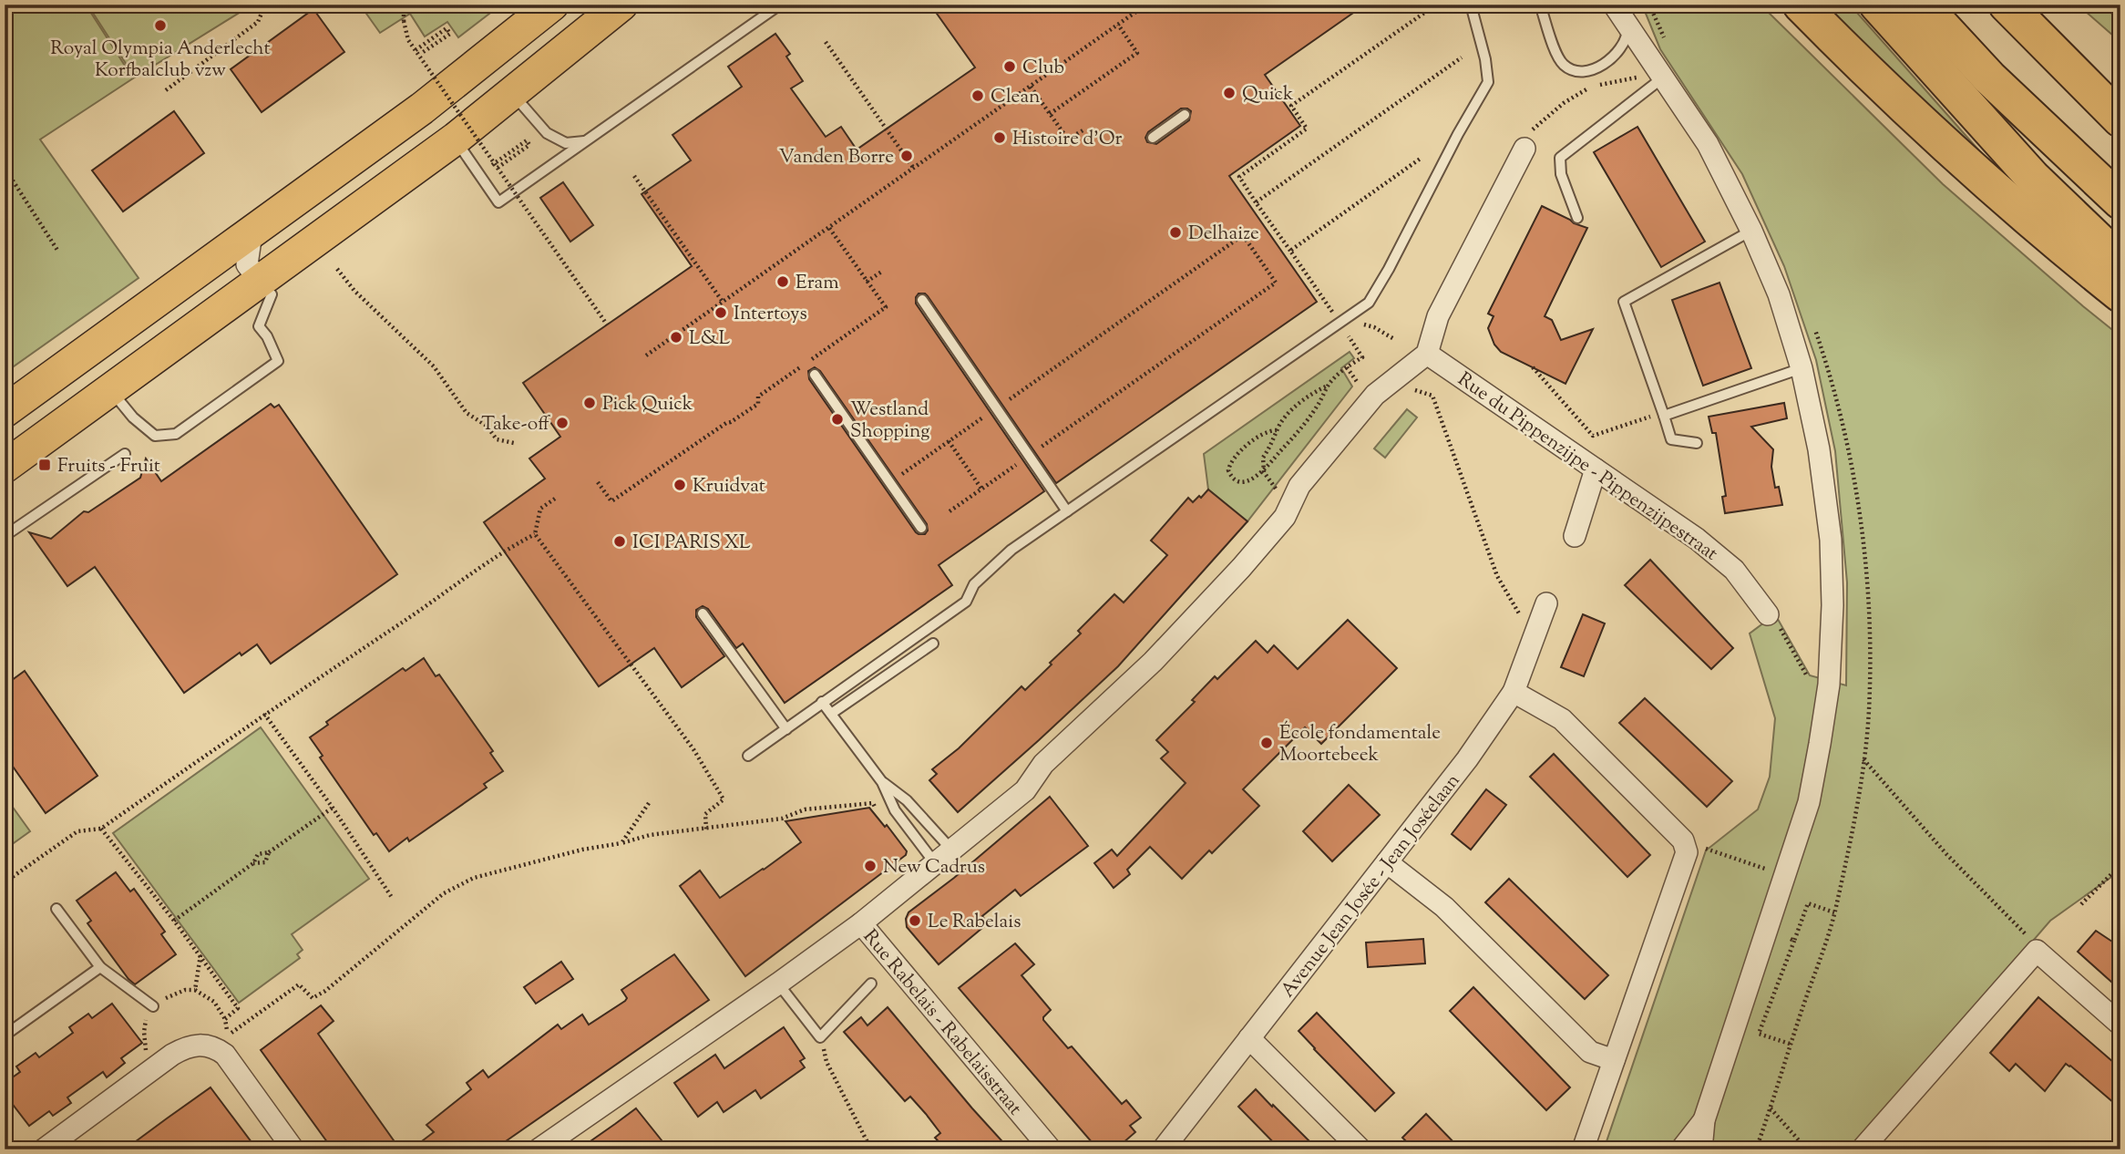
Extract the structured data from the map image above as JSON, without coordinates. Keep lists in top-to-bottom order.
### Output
{
  "streets": {
    "street": ["Rue du Pippenzijpe - Pippenzijpestraat", "Avenue Jean Josée - Jean Joséelaan", "Rue Rabelais - Rabelaisstraat"]
  },
  "places": {
    "other": [
      "Royal Olympia Anderlecht Korfbalclub vzw",
      "Club",
      "Quick",
      "Clean",
      "Histoire d'Or",
      "Vanden Borre",
      "Delhaize",
      "Eram",
      "Intertoys",
      "L&L",
      "Pick Quick",
      "Westland Shopping",
      "Take-off",
      "Kruidvat",
      "ICI PARIS XL",
      "École fondamentale Moortebeek",
      "New Cadrus",
      "Le Rabelais"
    ],
    "transit": ["Fruits - Fruit"]
  }
}
